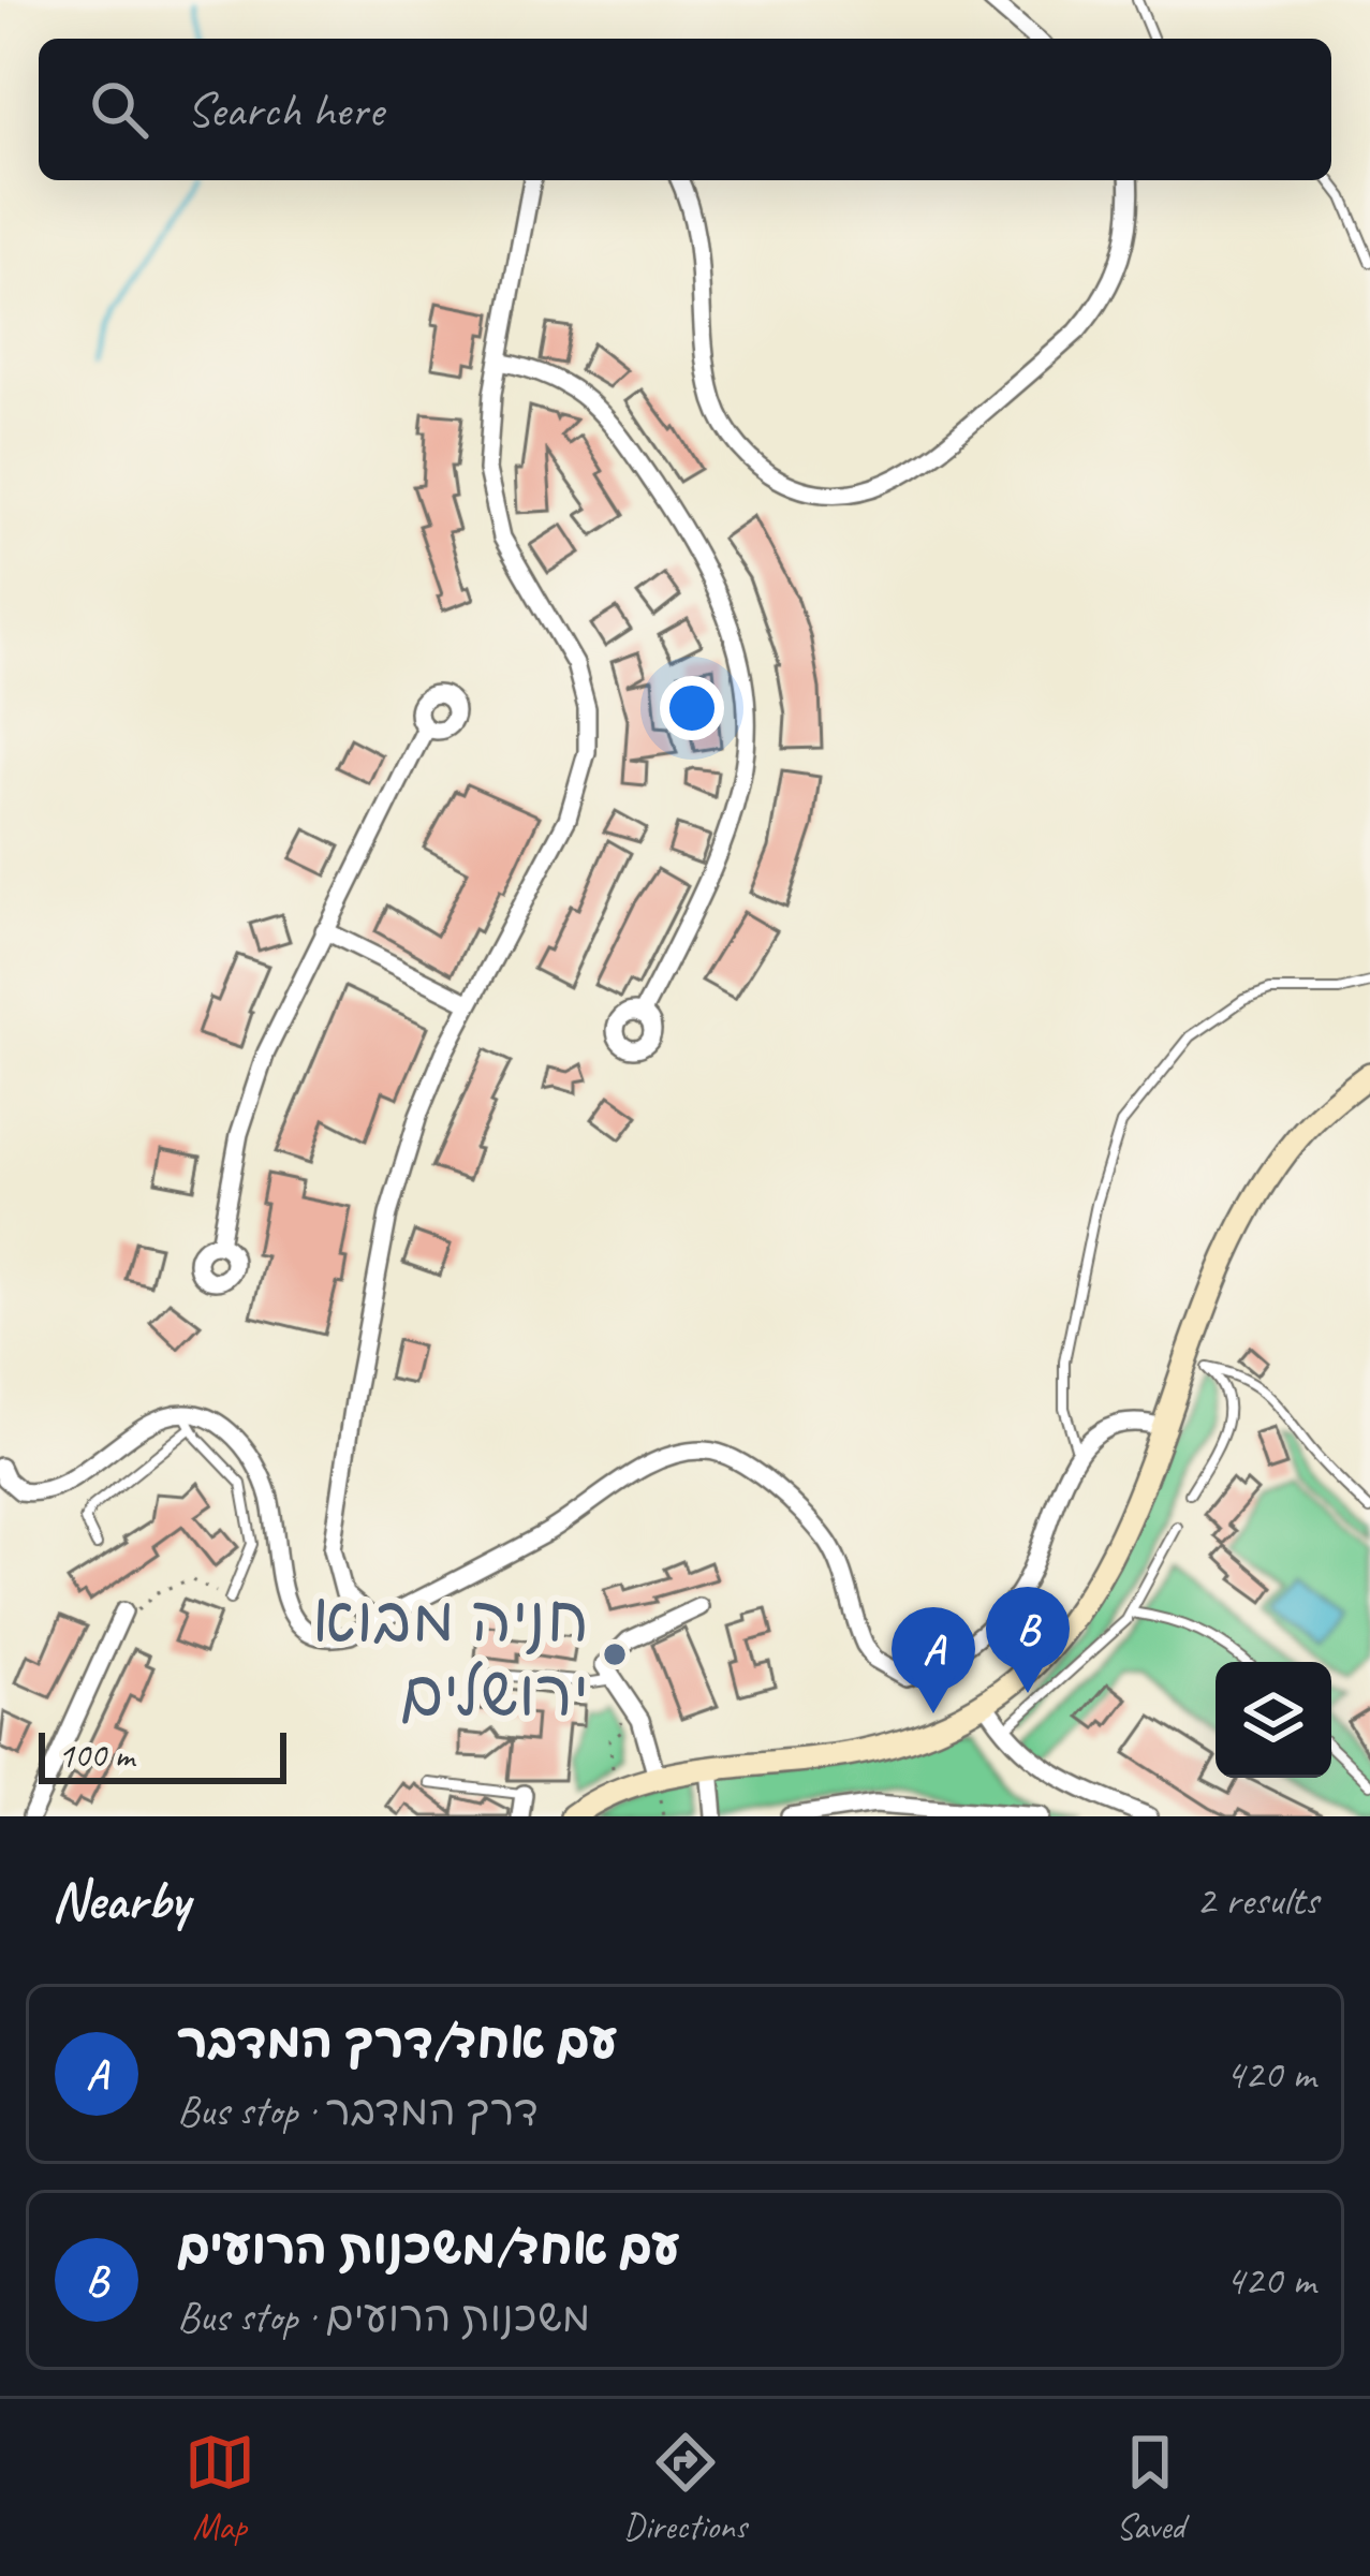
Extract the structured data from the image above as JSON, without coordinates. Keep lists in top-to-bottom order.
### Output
{
  "places": ["חניה מבוא ירושלים"],
  "scale_bar": "100 m",
  "page": {
    "search": "Search here",
    "pins": ["B", "A"],
    "scale": "100 m",
    "heading": ["Nearby", "2 results"],
    "list": [
      {
        "mark": "A",
        "name": "עם אחד/דרך המדבר",
        "note": "Bus stop · דרך המדבר",
        "value": "420 m"
      },
      {
        "mark": "B",
        "name": "עם אחד/משכנות הרועים",
        "note": "Bus stop · משכנות הרועים",
        "value": "420 m"
      }
    ],
    "nav": ["Map", "Directions", "Saved"]
  }
}
